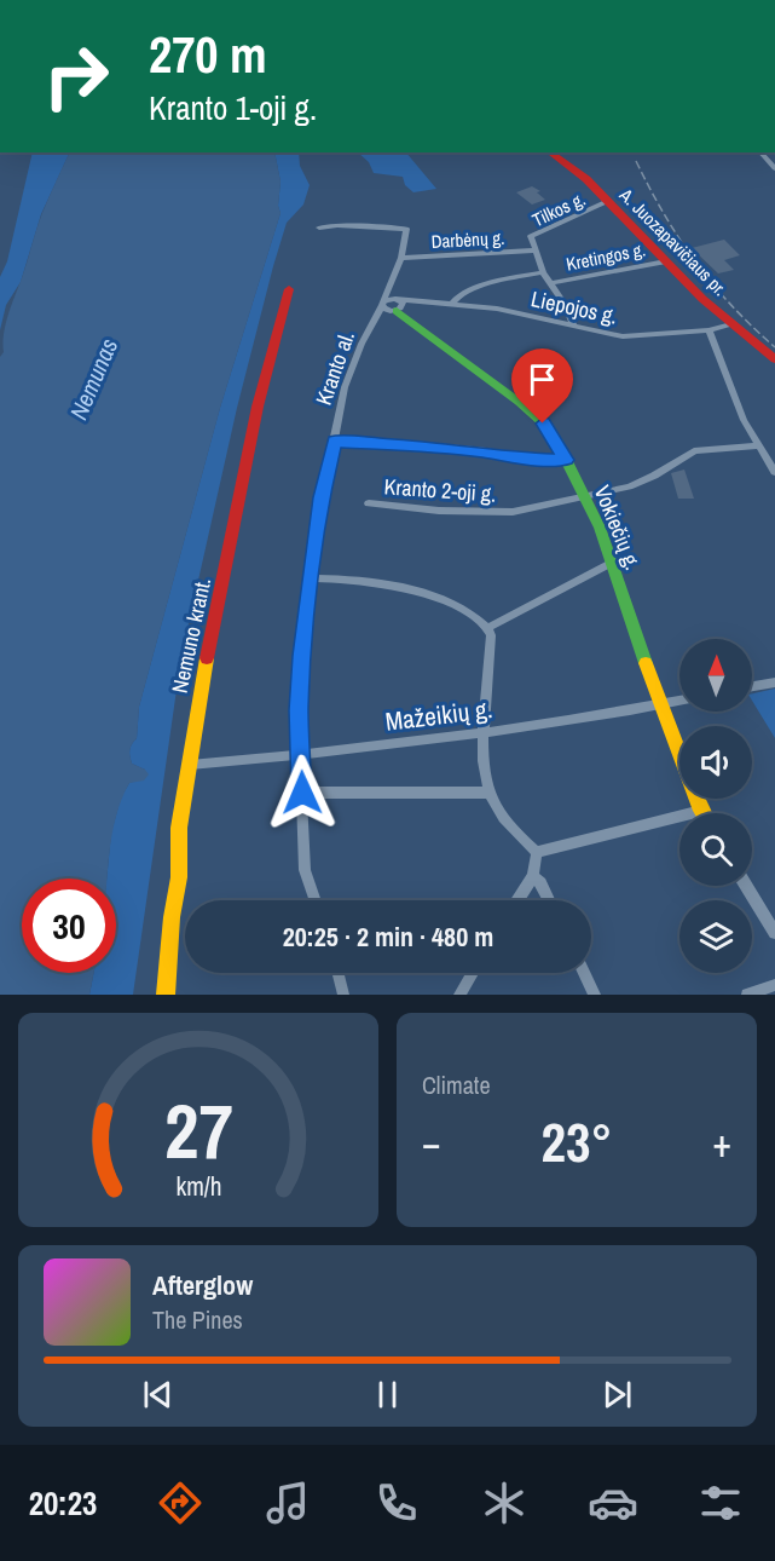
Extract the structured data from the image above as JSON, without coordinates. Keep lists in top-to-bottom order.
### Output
{
  "streets": {
    "street": [
      "Tilkos g.",
      "Darbėnų g.",
      "A. Juozapavičiaus pr.",
      "Kretingos g.",
      "Liepojos g.",
      "Kranto al.",
      "Kranto 2-oji g.",
      "Vokiečių g.",
      "Nemuno krant.",
      "Mažeikių g."
    ]
  },
  "crossings": [
    ["Tilkos g.", "Darbėnų g."],
    ["Tilkos g.", "A. Juozapavičiaus pr."],
    ["Tilkos g.", "Kretingos g."],
    ["Tilkos g.", "Liepojos g."],
    ["Darbėnų g.", "Kranto al."],
    ["A. Juozapavičiaus pr.", "Kretingos g."],
    ["A. Juozapavičiaus pr.", "Liepojos g."],
    ["Kretingos g.", "Liepojos g."],
    ["Liepojos g.", "Kranto al."],
    ["Liepojos g.", "Vokiečių g."],
    ["Kranto al.", "Vokiečių g."],
    ["Kranto al.", "Mažeikių g."],
    ["Kranto 2-oji g.", "Vokiečių g."],
    ["Vokiečių g.", "Mažeikių g."],
    ["Nemuno krant.", "Mažeikių g."]
  ],
  "water": ["Nemunas"],
  "north": "top",
  "page": {
    "turn": ["270 m", "Kranto 1-oji g."],
    "limit": "30",
    "trip": "20:25 · 2 min · 480 m",
    "tile": "Climate",
    "heat": ["−", "23°", "+"],
    "song": ["Afterglow", "The Pines"],
    "tabs": "20:23",
    "gauge": ["27", "km/h"]
  }
}
